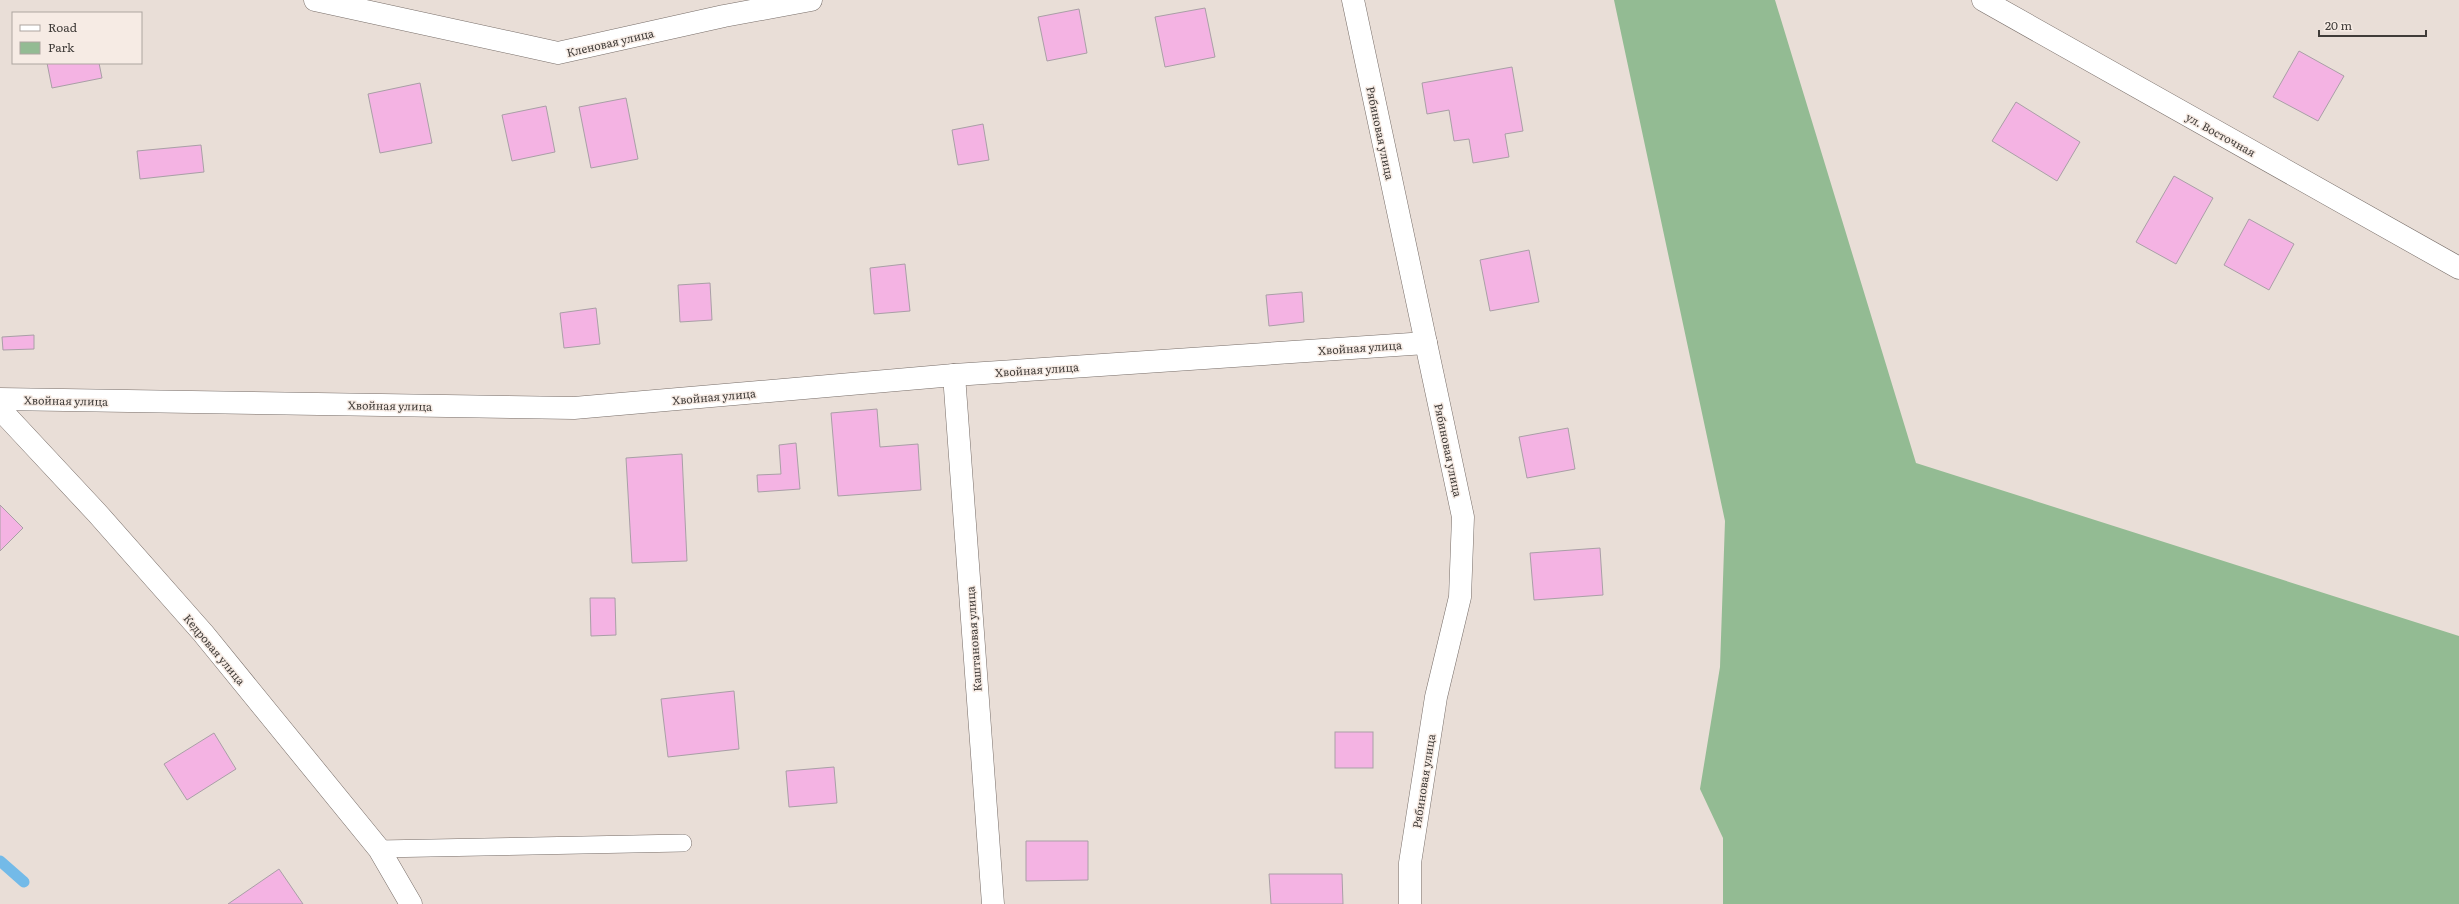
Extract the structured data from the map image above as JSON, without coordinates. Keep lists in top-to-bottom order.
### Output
{
  "streets": {
    "street": [
      "Кленовая улица",
      "Рябиновая улица",
      "ул. Восточная",
      "Хвойная улица",
      "Каштановая улица",
      "Кедровая улица"
    ]
  },
  "crossings": [
    ["Рябиновая улица", "Хвойная улица"],
    ["Хвойная улица", "Каштановая улица"]
  ],
  "legend": ["Road", "Park"],
  "scale_bar": "20 m"
}
